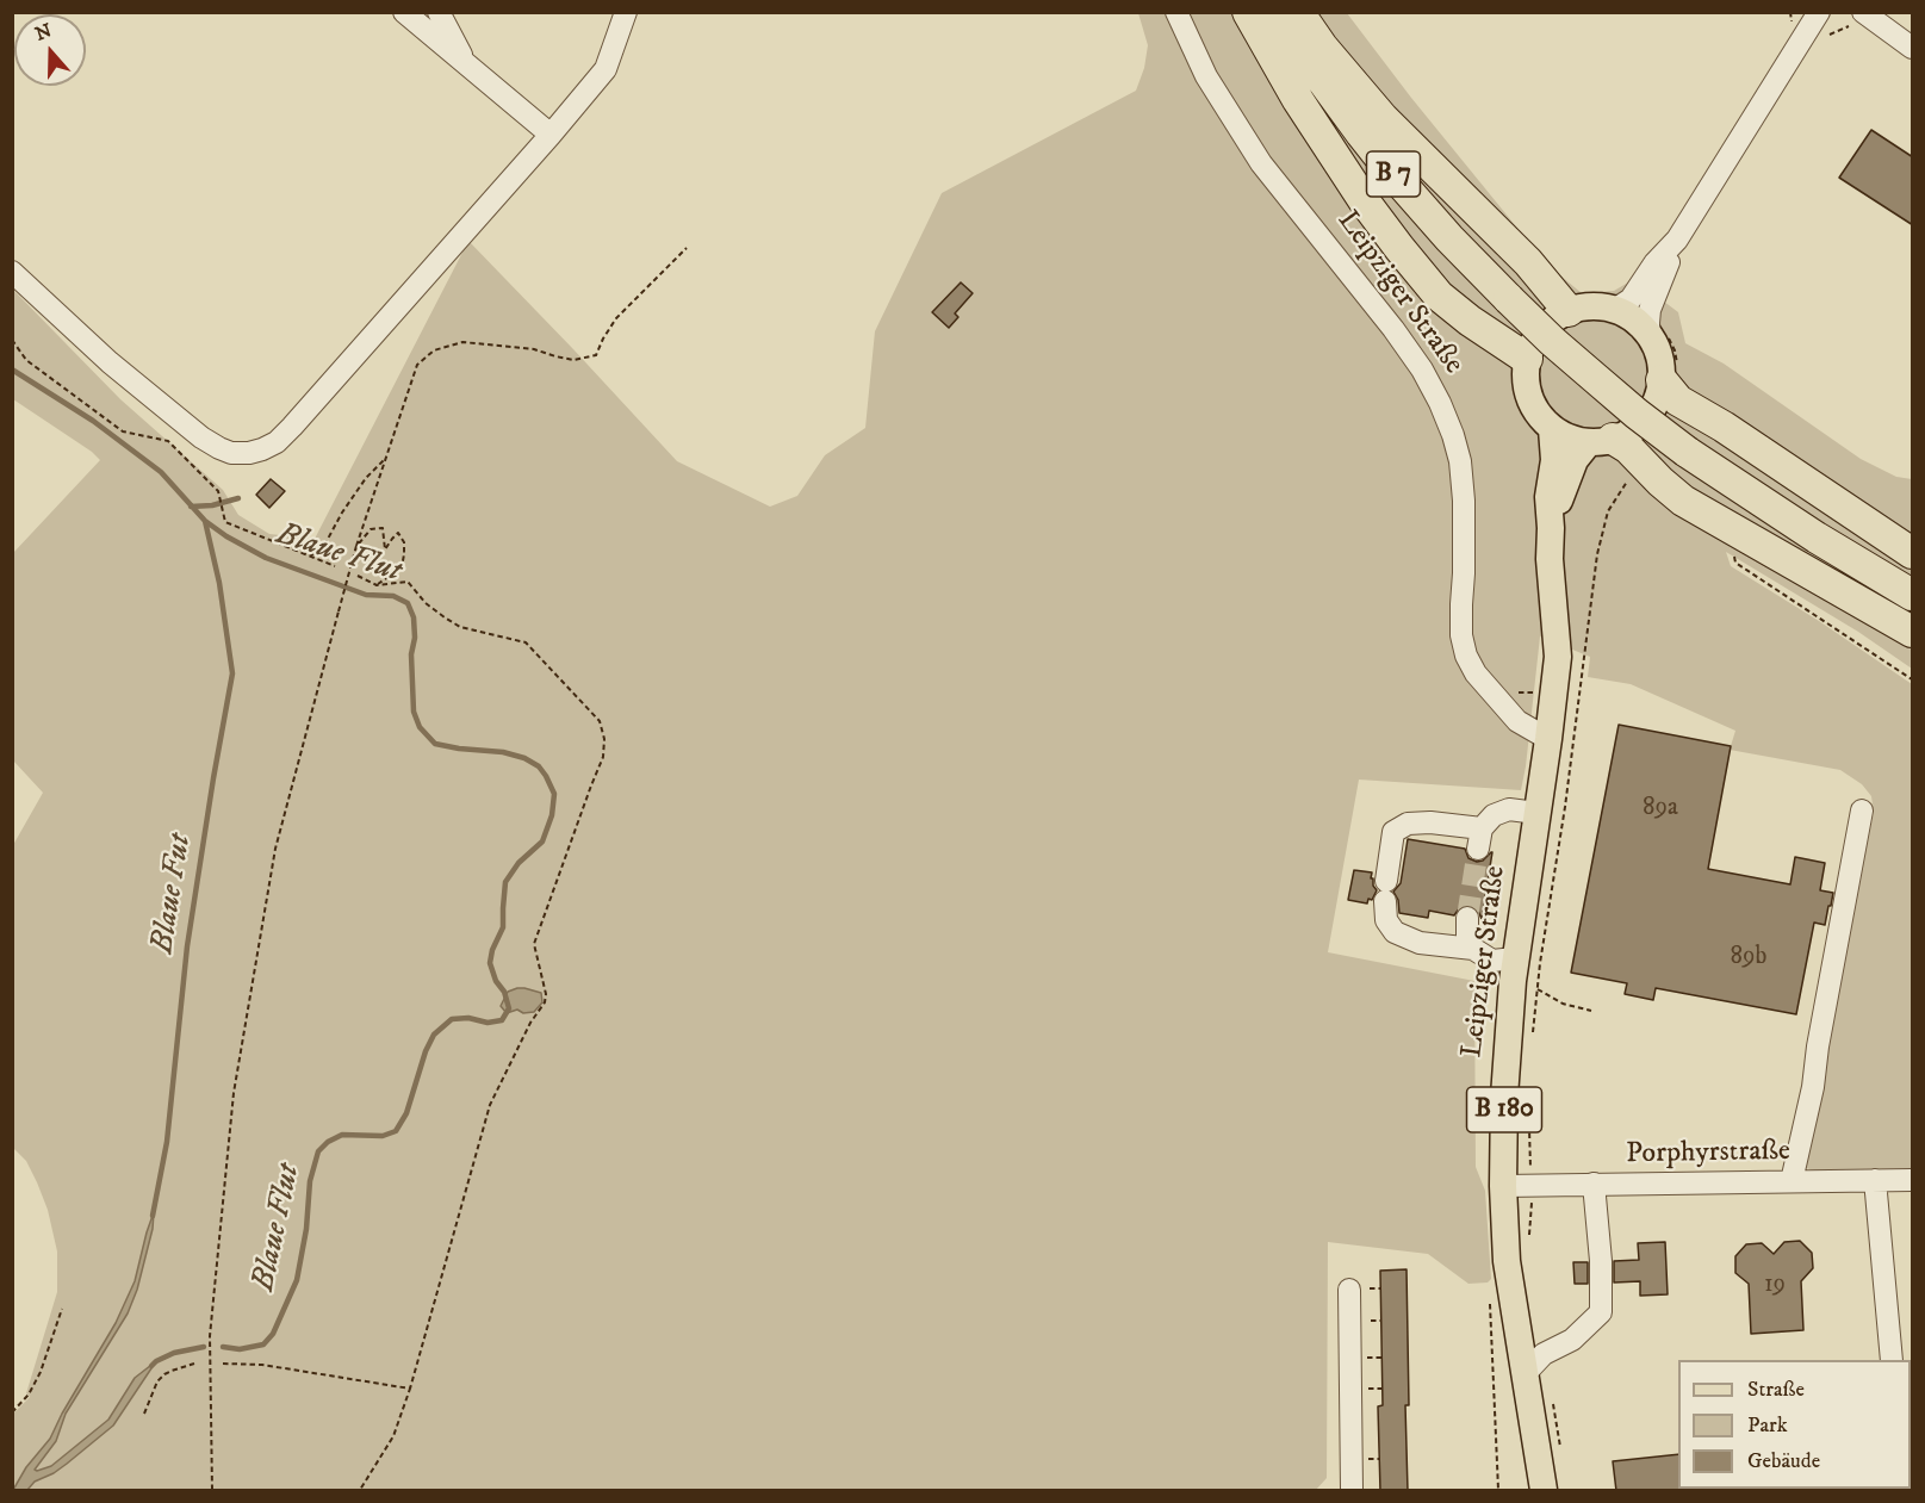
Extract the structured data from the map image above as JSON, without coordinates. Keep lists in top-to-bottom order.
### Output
{
  "streets": {
    "highway": ["B 7"],
    "main road": ["Leipziger Straße", "B 180"],
    "street": ["Porphyrstraße"]
  },
  "crossings": [
    ["Leipziger Straße", "B 180"],
    ["Leipziger Straße", "Porphyrstraße"]
  ],
  "water": ["Blaue Flut", "Blaue Fut"],
  "house_numbers": ["89a", "89b", "19"],
  "legend": ["Straße", "Park", "Gebäude"],
  "north": "top"
}
